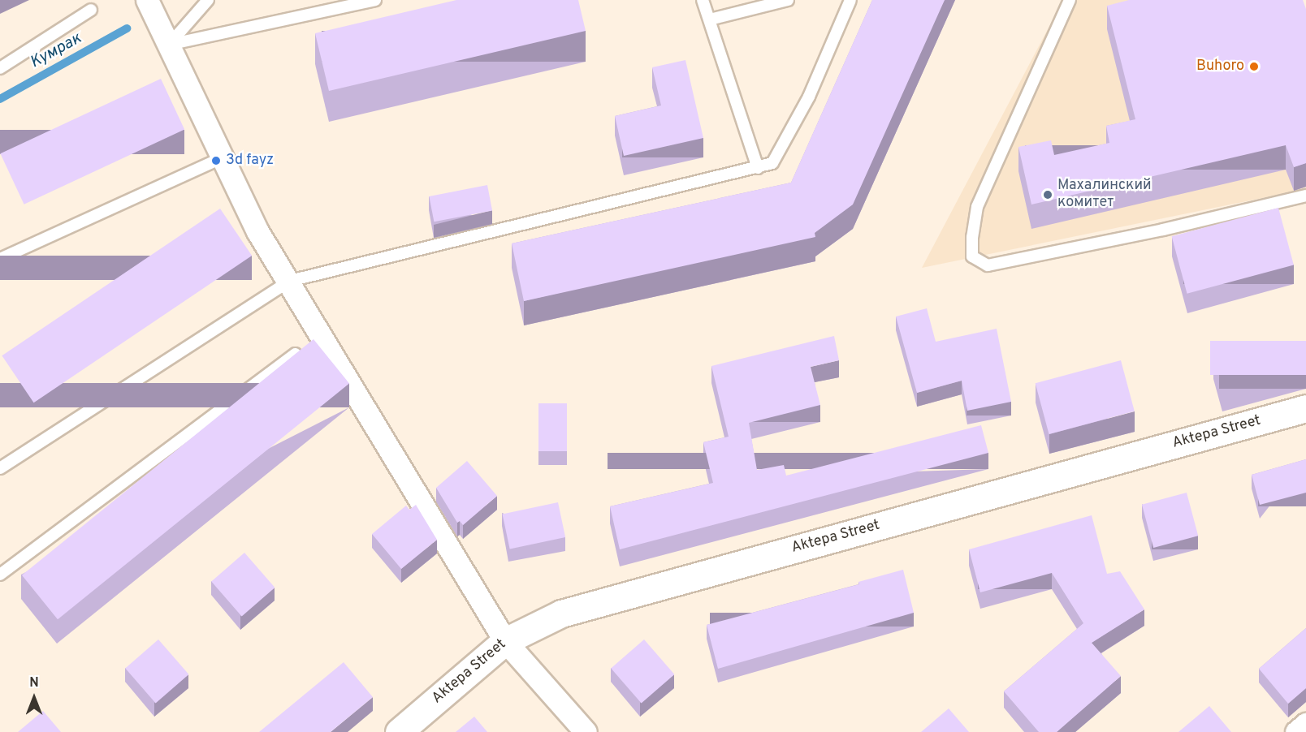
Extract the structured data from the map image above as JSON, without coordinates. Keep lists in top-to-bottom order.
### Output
{
  "streets": {
    "street": ["Aktepa Street"]
  },
  "water": ["Кумрак"],
  "places": ["Buhoro", "3d fayz", "Махалинский комитет"],
  "north": "top"
}
